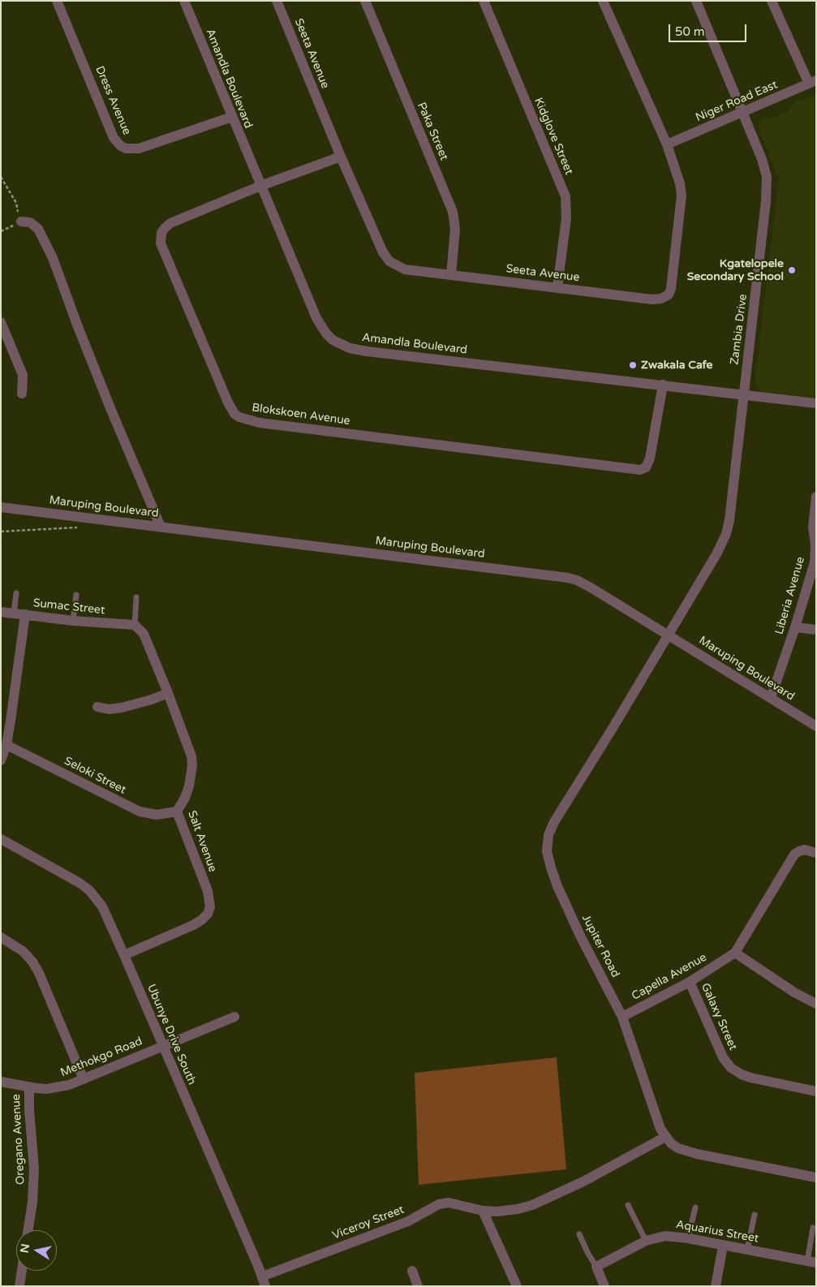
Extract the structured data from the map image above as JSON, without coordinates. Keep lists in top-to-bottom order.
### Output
{
  "streets": {
    "street": [
      "Seeta Avenue",
      "Amandla Boulevard",
      "Dress Avenue",
      "Niger Road East",
      "Paka Street",
      "Kidglove Street",
      "Zambia Drive",
      "Blokskoen Avenue",
      "Maruping Boulevard",
      "Liberia Avenue",
      "Sumac Street",
      "Seloki Street",
      "Salt Avenue",
      "Jupiter Road",
      "Capella Avenue",
      "Galaxy Street",
      "Ubunye Drive South",
      "Methokgo Road",
      "Oregano Avenue",
      "Viceroy Street",
      "Aquarius Street"
    ]
  },
  "crossings": [
    ["Seeta Avenue", "Niger Road East"],
    ["Seeta Avenue", "Paka Street"],
    ["Seeta Avenue", "Kidglove Street"],
    ["Seeta Avenue", "Blokskoen Avenue"],
    ["Amandla Boulevard", "Dress Avenue"],
    ["Amandla Boulevard", "Zambia Drive"],
    ["Amandla Boulevard", "Blokskoen Avenue"],
    ["Niger Road East", "Zambia Drive"],
    ["Zambia Drive", "Maruping Boulevard"],
    ["Zambia Drive", "Jupiter Road"],
    ["Maruping Boulevard", "Liberia Avenue"],
    ["Maruping Boulevard", "Jupiter Road"],
    ["Sumac Street", "Salt Avenue"],
    ["Seloki Street", "Salt Avenue"],
    ["Salt Avenue", "Ubunye Drive South"],
    ["Jupiter Road", "Capella Avenue"],
    ["Jupiter Road", "Viceroy Street"],
    ["Capella Avenue", "Galaxy Street"],
    ["Ubunye Drive South", "Methokgo Road"],
    ["Ubunye Drive South", "Viceroy Street"],
    ["Methokgo Road", "Oregano Avenue"]
  ],
  "places": ["Kgatelopele Secondary School", "Zwakala Cafe"],
  "scale_bar": "50 m",
  "north": "left"
}
